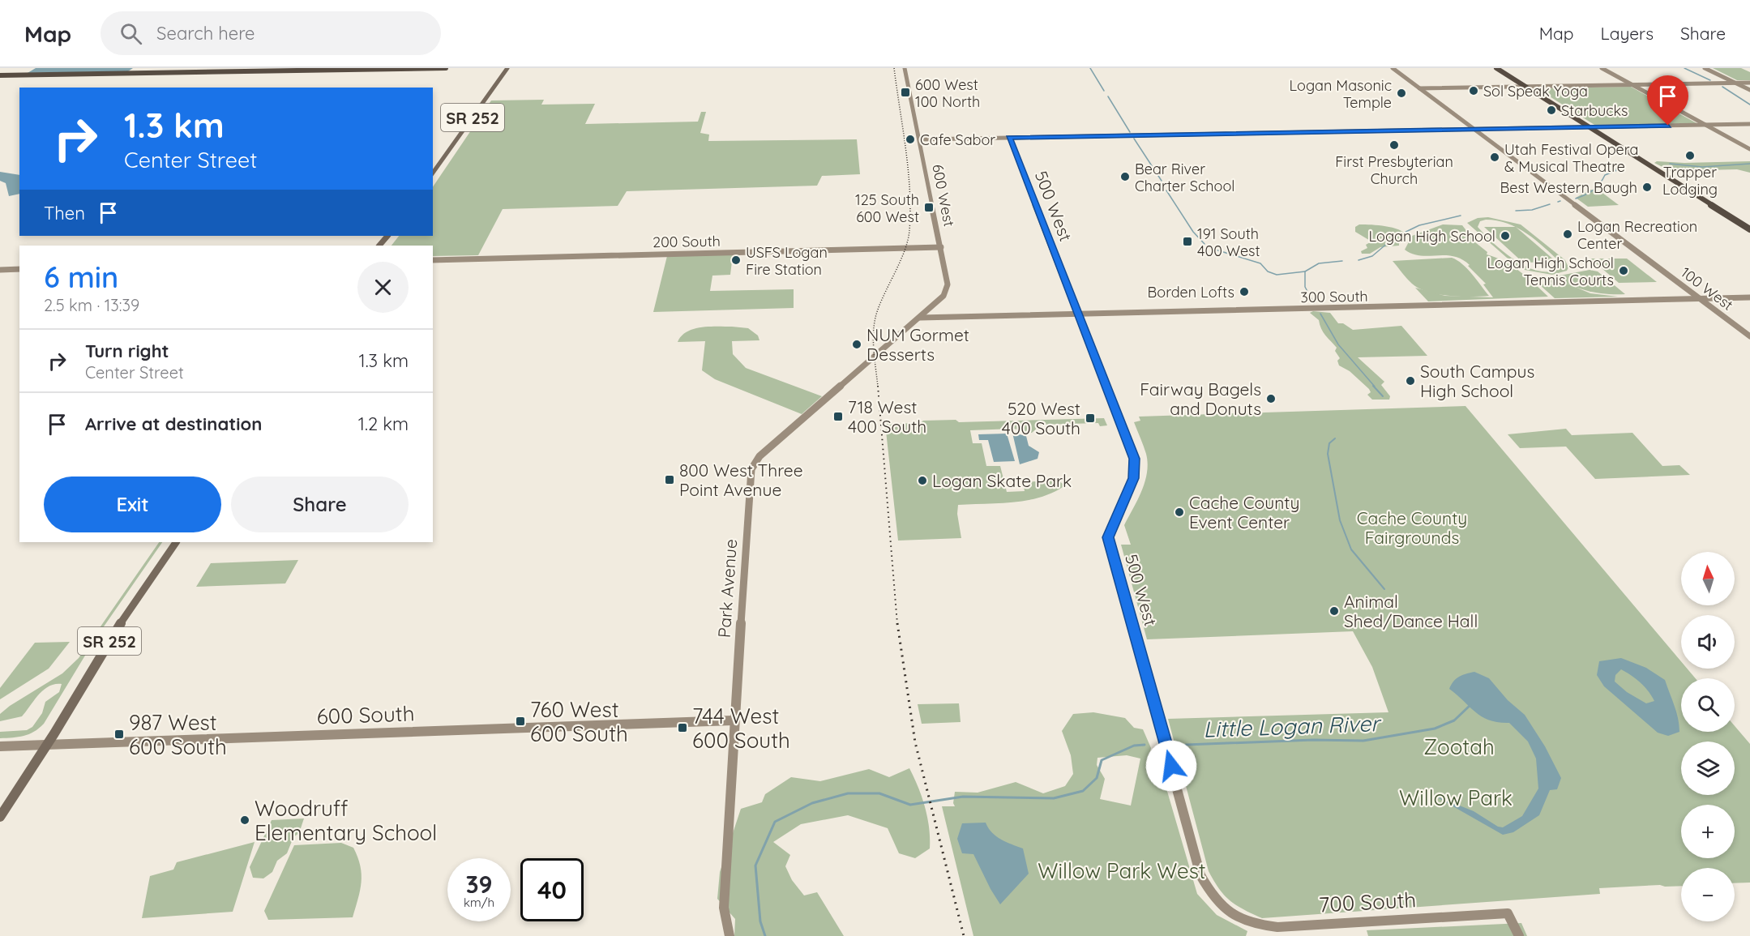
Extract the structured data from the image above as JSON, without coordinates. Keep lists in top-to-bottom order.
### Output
{
  "streets": {
    "main road": ["SR 252"],
    "street": [
      "600 West",
      "500 West",
      "200 South",
      "100 West",
      "300 South",
      "Park Avenue",
      "600 South",
      "700 South"
    ]
  },
  "crossings": [
    ["SR 252", "600 South"],
    ["600 West", "200 South"],
    ["600 West", "300 South"],
    ["600 West", "Park Avenue"],
    ["500 West", "300 South"],
    ["500 West", "700 South"],
    ["100 West", "300 South"],
    ["300 South", "Park Avenue"],
    ["Park Avenue", "600 South"]
  ],
  "water": ["Little Logan River"],
  "parks": [
    "Cache County Fairgrounds",
    "Zootah",
    "Willow Park",
    "Willow Park West"
  ],
  "places": {
    "other": [
      "Sol Speak Yoga",
      "Logan Masonic Temple",
      "Starbucks",
      "Cafe Sabor",
      "First Presbyterian Church",
      "Trapper Lodging",
      "Utah Festival Opera & Musical Theatre",
      "Bear River Charter School",
      "Best Western Baugh",
      "Logan Recreation Center",
      "Logan High School",
      "USFS Logan Fire Station",
      "Logan High School Tennis Courts",
      "Borden Lofts",
      "NUM Gormet Desserts",
      "South Campus High School",
      "Fairway Bagels and Donuts",
      "Logan Skate Park",
      "Cache County Event Center",
      "Animal Shed/Dance Hall",
      "Woodruff Elementary School"
    ],
    "transit": [
      "600 West 100 North",
      "125 South 600 West",
      "191 South 400 West",
      "718 West 400 South",
      "520 West 400 South",
      "800 West Three Point Avenue",
      "760 West 600 South",
      "744 West 600 South",
      "987 West 600 South"
    ]
  },
  "north": "top",
  "page": {
    "header": "Map",
    "search": "Search here",
    "nav": ["Map", "Layers", "Share"],
    "turn": ["1.3 km", "Center Street"],
    "then": "Then",
    "heading": ["6 min", "2.5 km · 13:39"],
    "list": [
      {
        "name": "Turn right",
        "note": "Center Street",
        "value": "1.3 km"
      },
      {
        "name": "Arrive at destination",
        "value": "1.2 km"
      }
    ],
    "buttons": ["Exit", "Share"],
    "map_buttons": ["+", "−"],
    "speed": "39 km/h",
    "limit": "40"
  }
}
